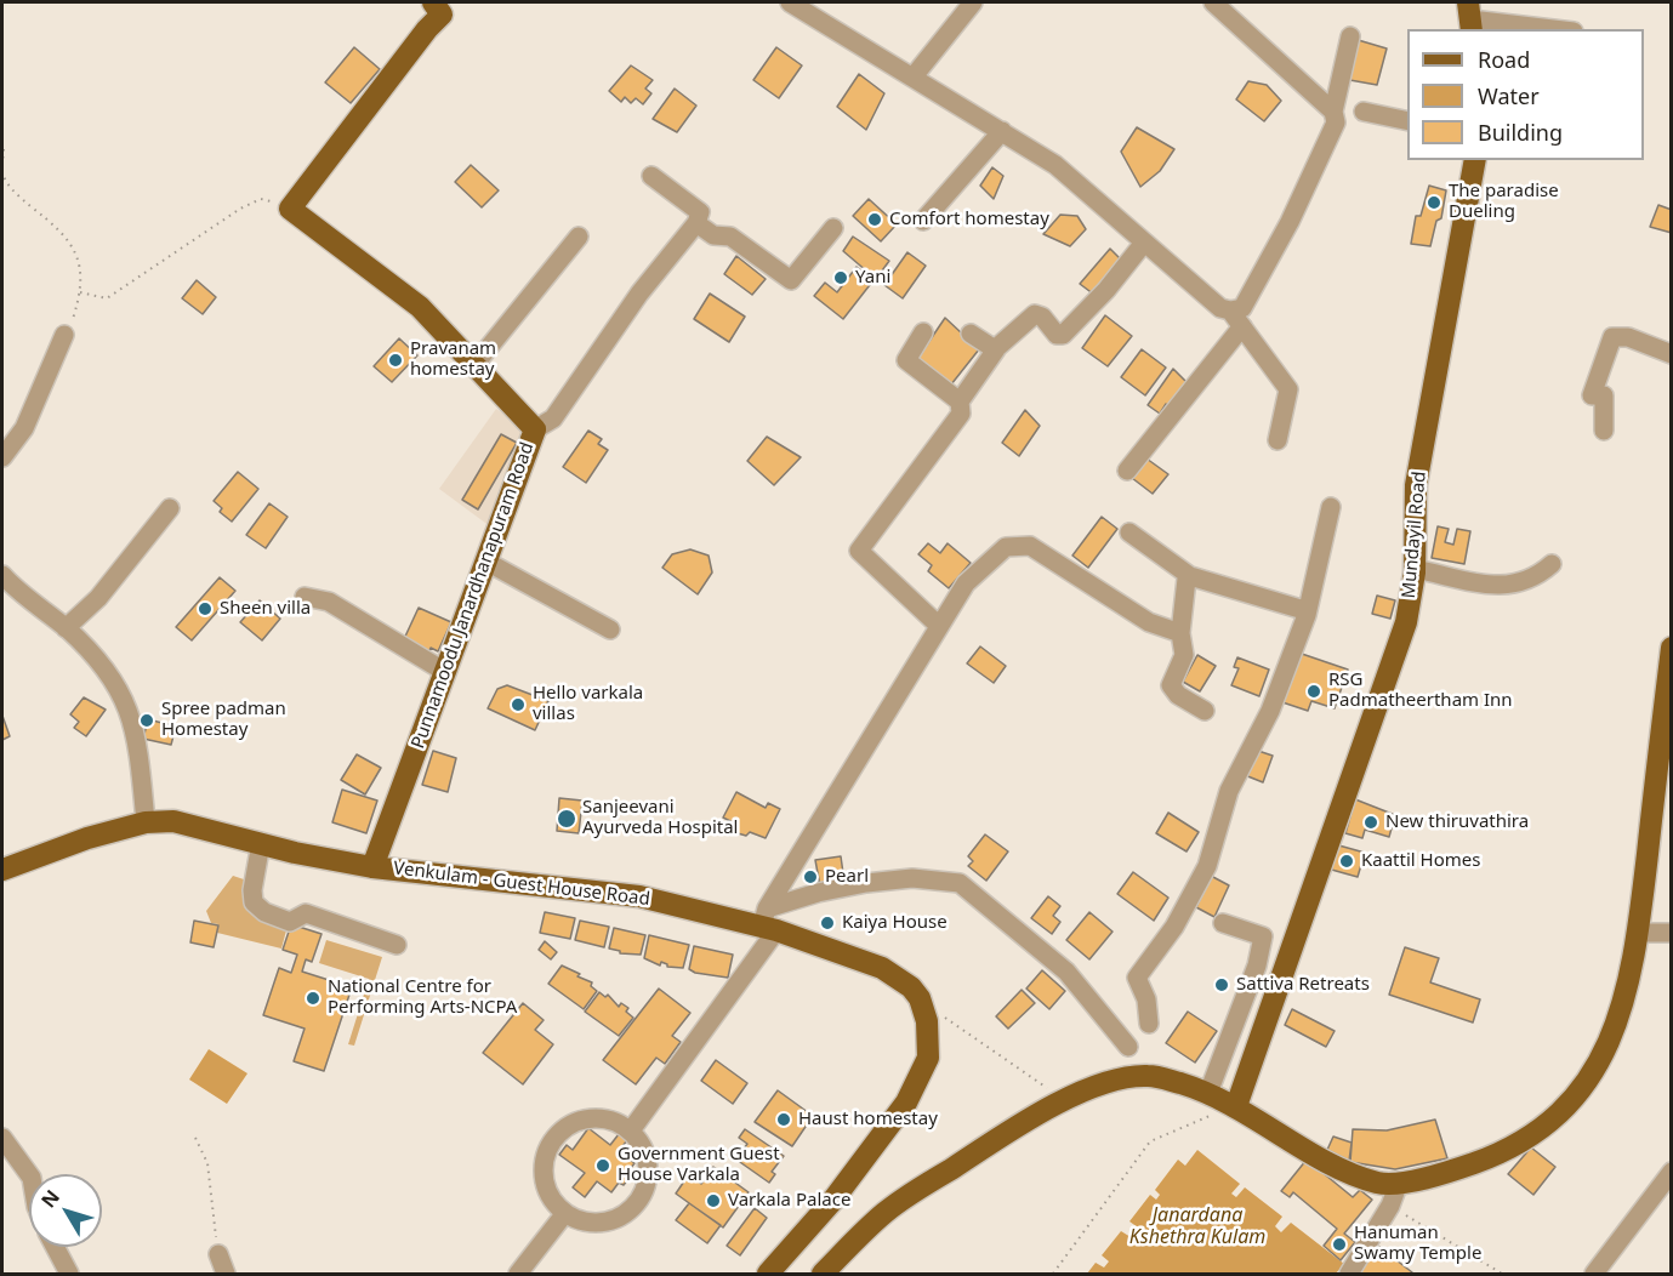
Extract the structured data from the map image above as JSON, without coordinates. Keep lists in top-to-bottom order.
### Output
{
  "streets": {
    "main road": ["Mundayil Road", "Punnamoodu Janardhanapuram Road", "Venkulam - Guest House Road"]
  },
  "crossings": [
    ["Punnamoodu Janardhanapuram Road", "Venkulam - Guest House Road"]
  ],
  "water": ["Janardana Kshethra Kulam"],
  "places": [
    "The paradise Dueling",
    "Comfort homestay",
    "Yani",
    "Pravanam homestay",
    "Sheen villa",
    "RSG Padmatheertham Inn",
    "Hello varkala villas",
    "Spree padman Homestay",
    "Sanjeevani Ayurveda Hospital",
    "New thiruvathira",
    "Kaattil Homes",
    "Pearl",
    "Kaiya House",
    "Sattiva Retreats",
    "National Centre for Performing Arts-NCPA",
    "Haust homestay",
    "Government Guest House Varkala",
    "Varkala Palace",
    "Hanuman Swamy Temple"
  ],
  "legend": ["Road", "Water", "Building"],
  "north": "top left"
}
